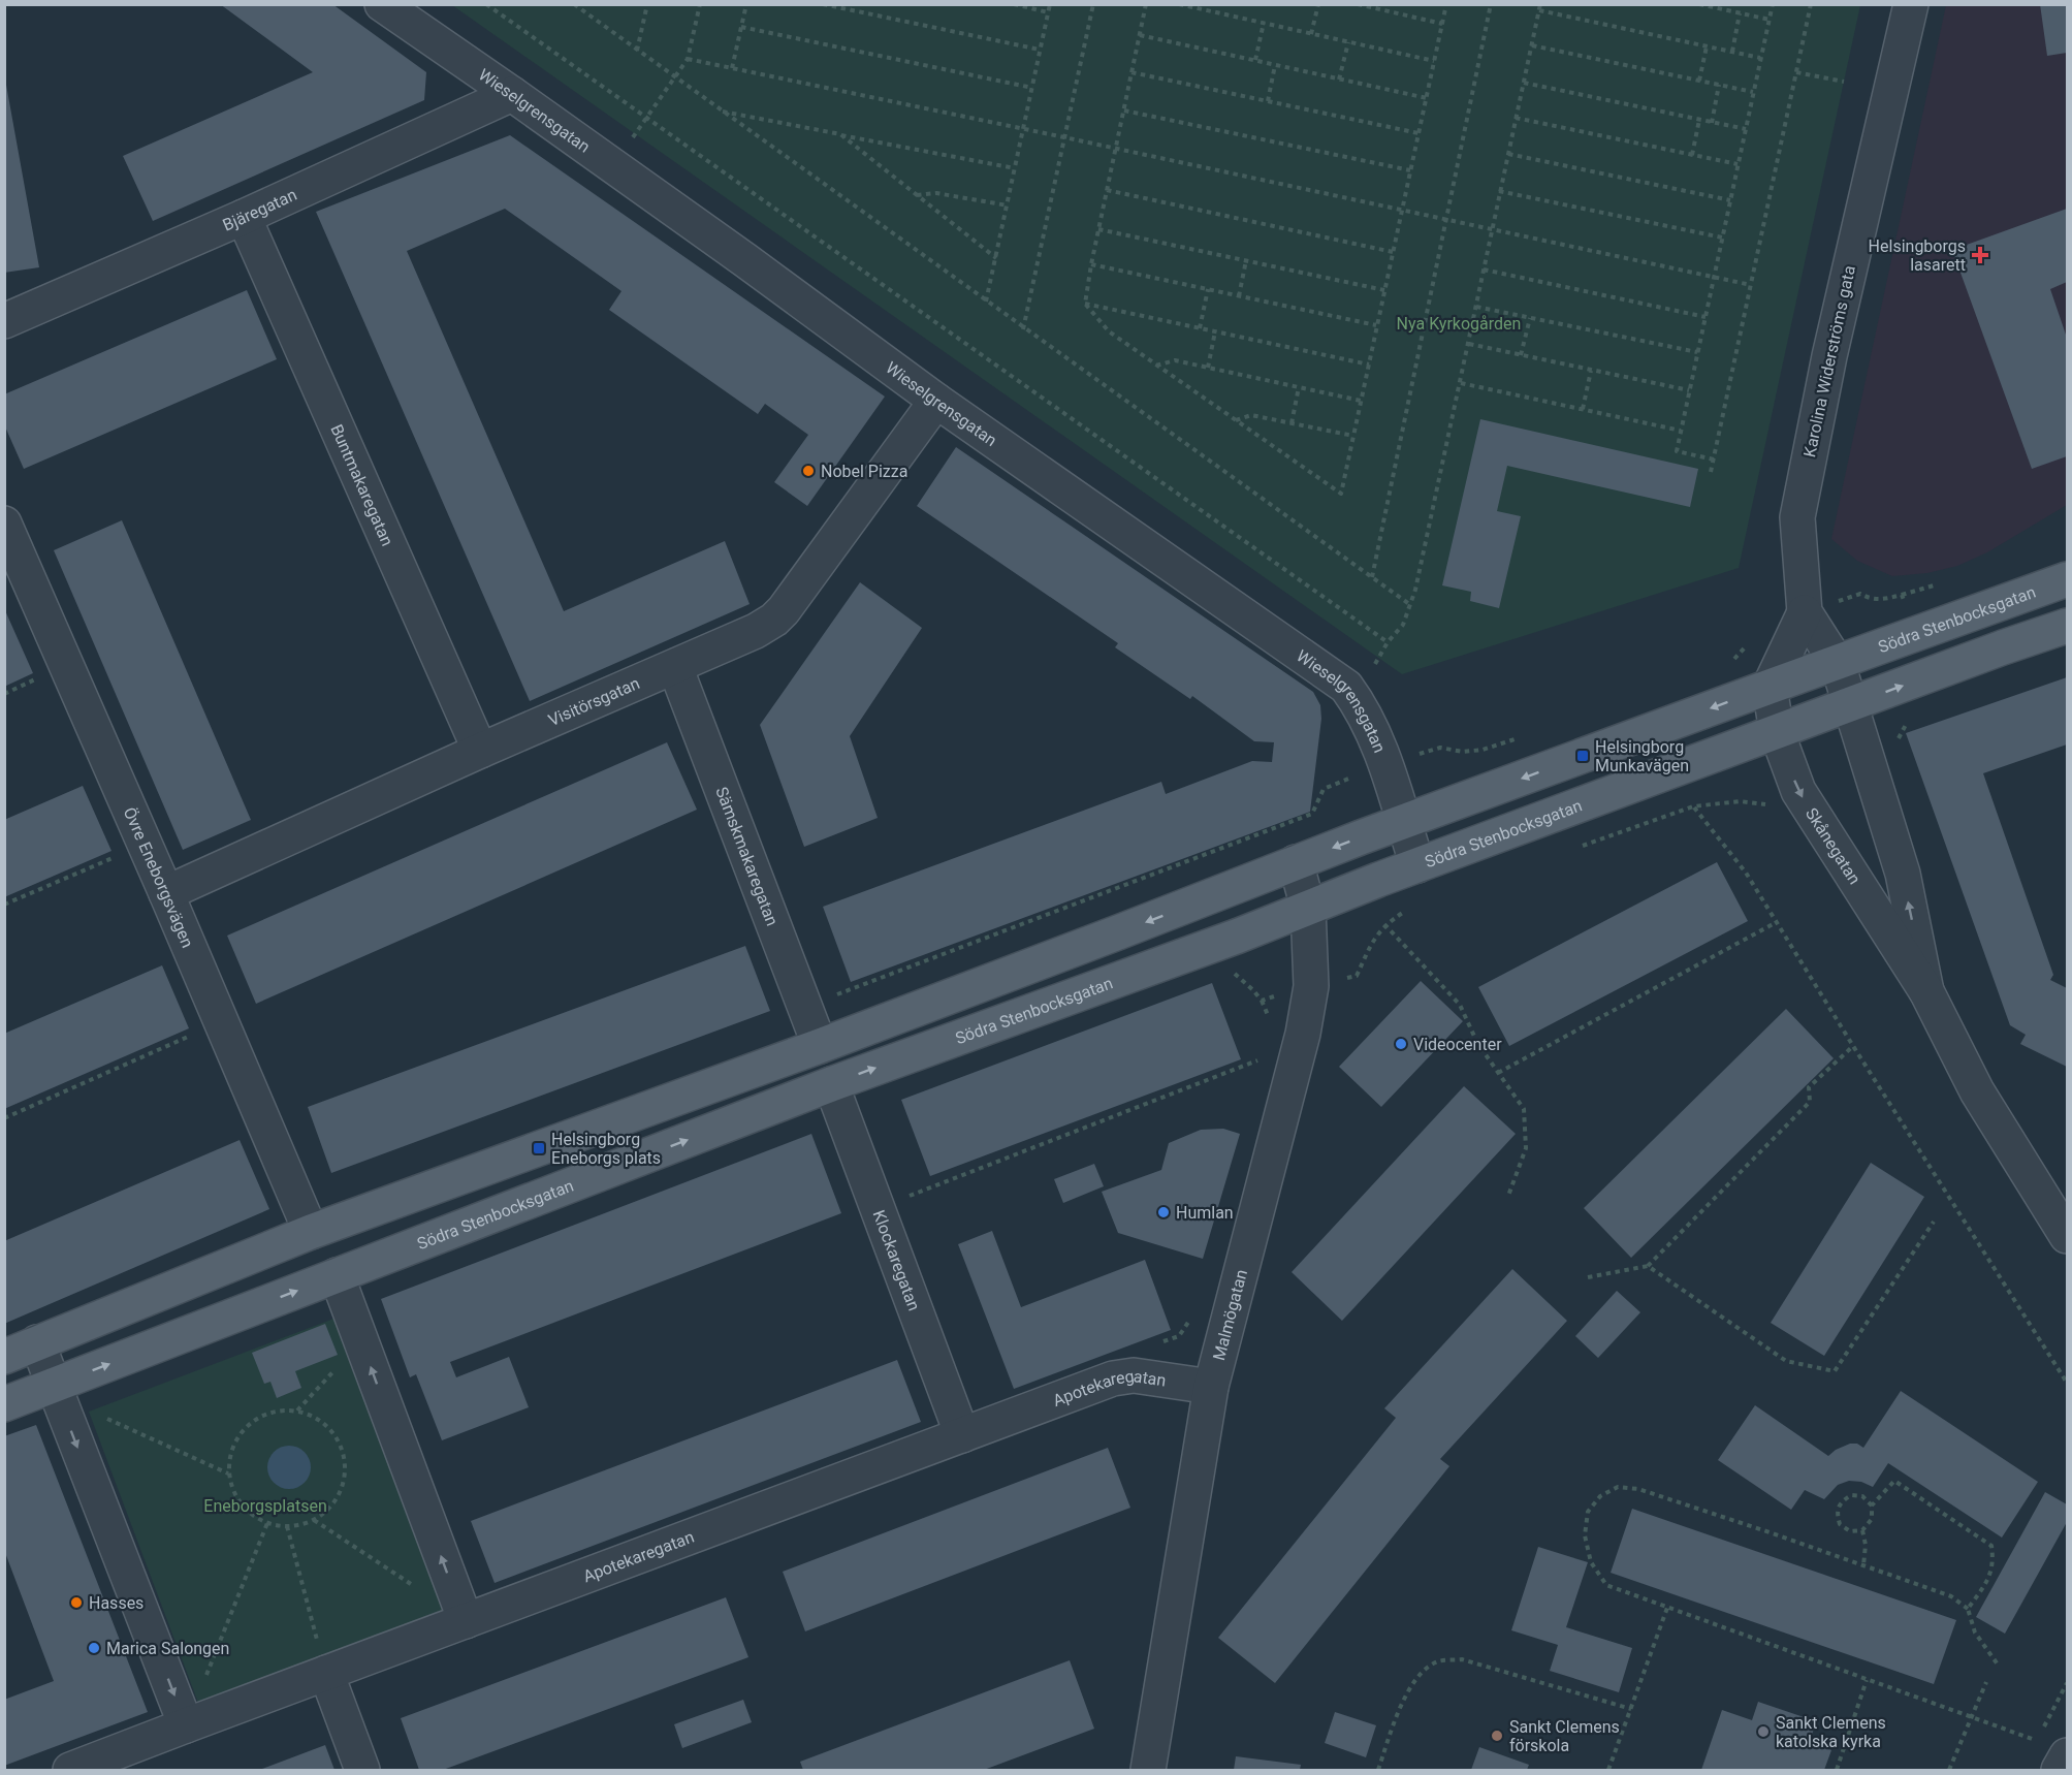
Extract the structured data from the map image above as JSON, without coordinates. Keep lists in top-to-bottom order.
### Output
{
  "streets": {
    "main road": ["Södra Stenbocksgatan"],
    "street": [
      "Wieselgrensgatan",
      "Bjäregatan",
      "Karolina Widerströms gata",
      "Buntmakaregatan",
      "Visitörsgatan",
      "Skånegatan",
      "Sämskmakaregatan",
      "Övre Eneborgsvägen",
      "Klockaregatan",
      "Malmögatan",
      "Apotekaregatan"
    ]
  },
  "crossings": [
    ["Wieselgrensgatan", "Bjäregatan"],
    ["Wieselgrensgatan", "Södra Stenbocksgatan"],
    ["Wieselgrensgatan", "Visitörsgatan"],
    ["Bjäregatan", "Buntmakaregatan"],
    ["Karolina Widerströms gata", "Skånegatan"],
    ["Buntmakaregatan", "Visitörsgatan"],
    ["Södra Stenbocksgatan", "Skånegatan"],
    ["Södra Stenbocksgatan", "Sämskmakaregatan"],
    ["Södra Stenbocksgatan", "Övre Eneborgsvägen"],
    ["Södra Stenbocksgatan", "Klockaregatan"],
    ["Södra Stenbocksgatan", "Malmögatan"],
    ["Visitörsgatan", "Sämskmakaregatan"],
    ["Visitörsgatan", "Övre Eneborgsvägen"],
    ["Klockaregatan", "Apotekaregatan"],
    ["Malmögatan", "Apotekaregatan"]
  ],
  "parks": ["Nya Kyrkogården", "Eneborgsplatsen"],
  "places": {
    "health": ["Helsingborgs lasarett"],
    "other": [
      "Nobel Pizza",
      "Videocenter",
      "Humlan",
      "Hasses",
      "Marica Salongen",
      "Sankt Clemens katolska kyrka",
      "Sankt Clemens förskola"
    ],
    "transit": ["Helsingborg Munkavägen", "Helsingborg Eneborgs plats"]
  }
}
